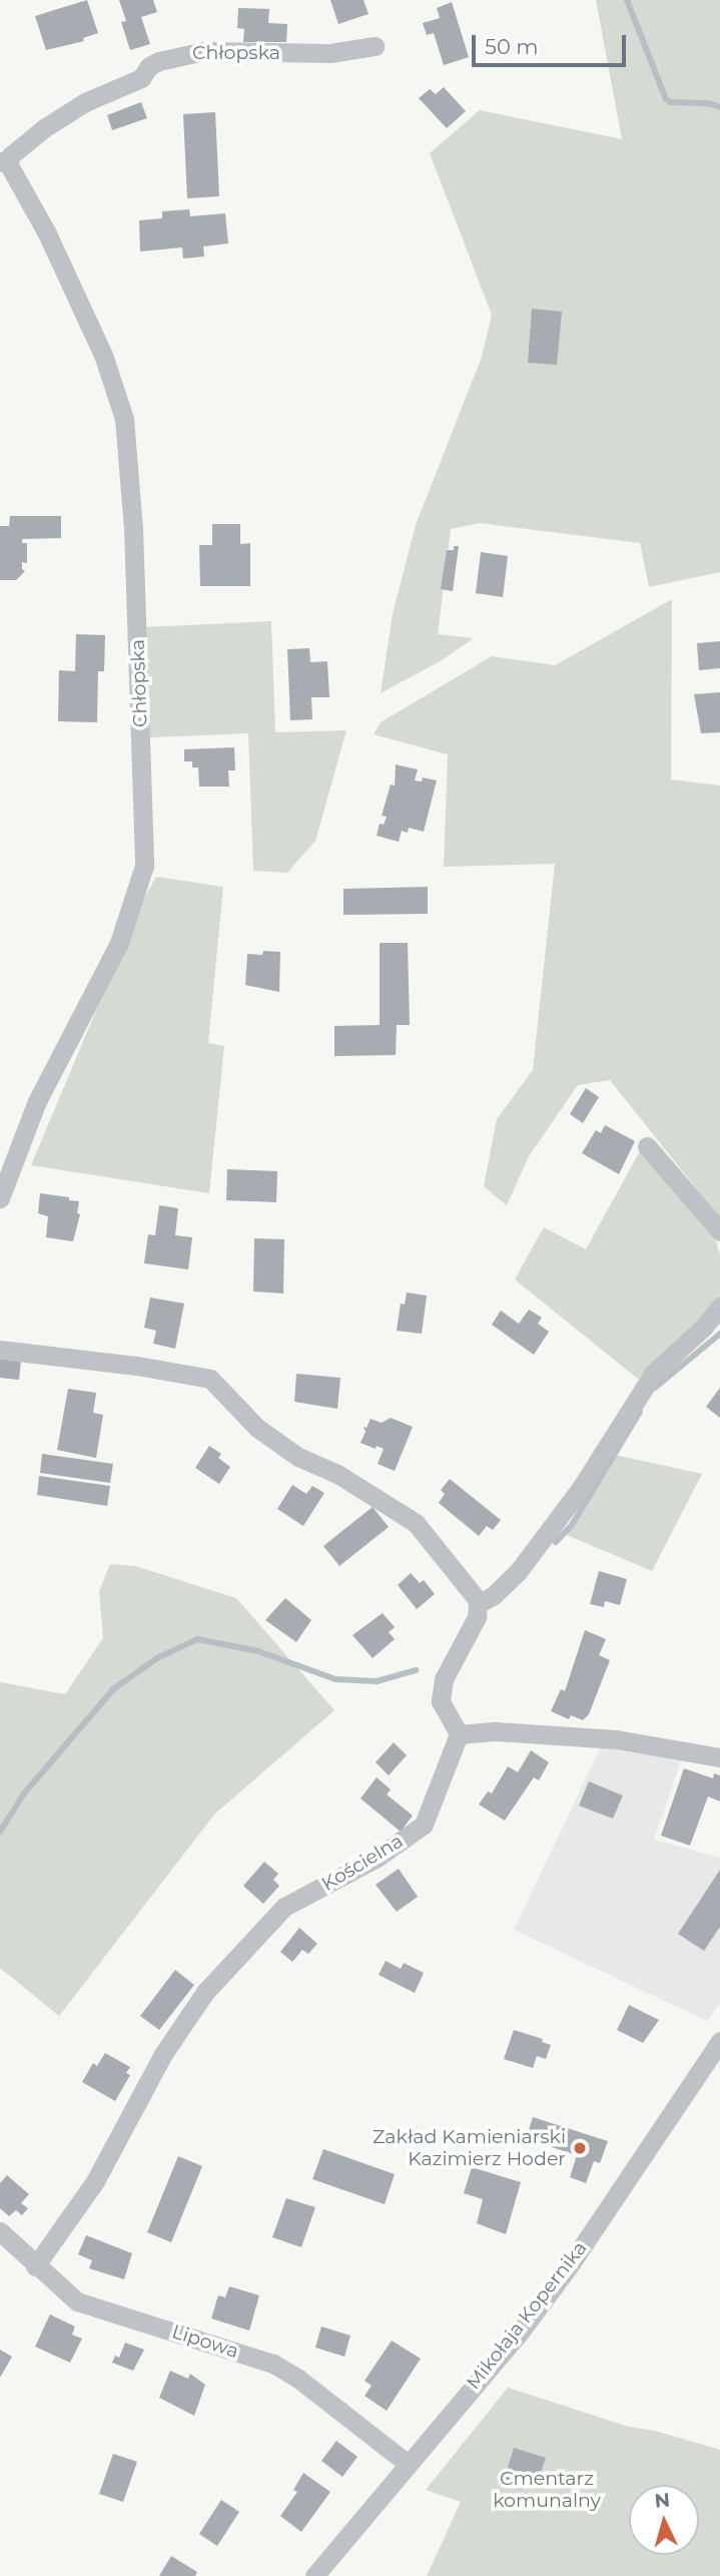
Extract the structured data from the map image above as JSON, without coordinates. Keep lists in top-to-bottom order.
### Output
{
  "streets": {
    "street": [
      "Chłopska",
      "Kościelna",
      "Mikołaja Kopernika",
      "Lipowa"
    ]
  },
  "crossings": [
    ["Kościelna", "Lipowa"],
    ["Mikołaja Kopernika", "Lipowa"]
  ],
  "parks": ["Cmentarz komunalny"],
  "places": ["Zakład Kamieniarski Kazimierz Hoder"],
  "scale_bar": "50 m",
  "north": "top"
}
